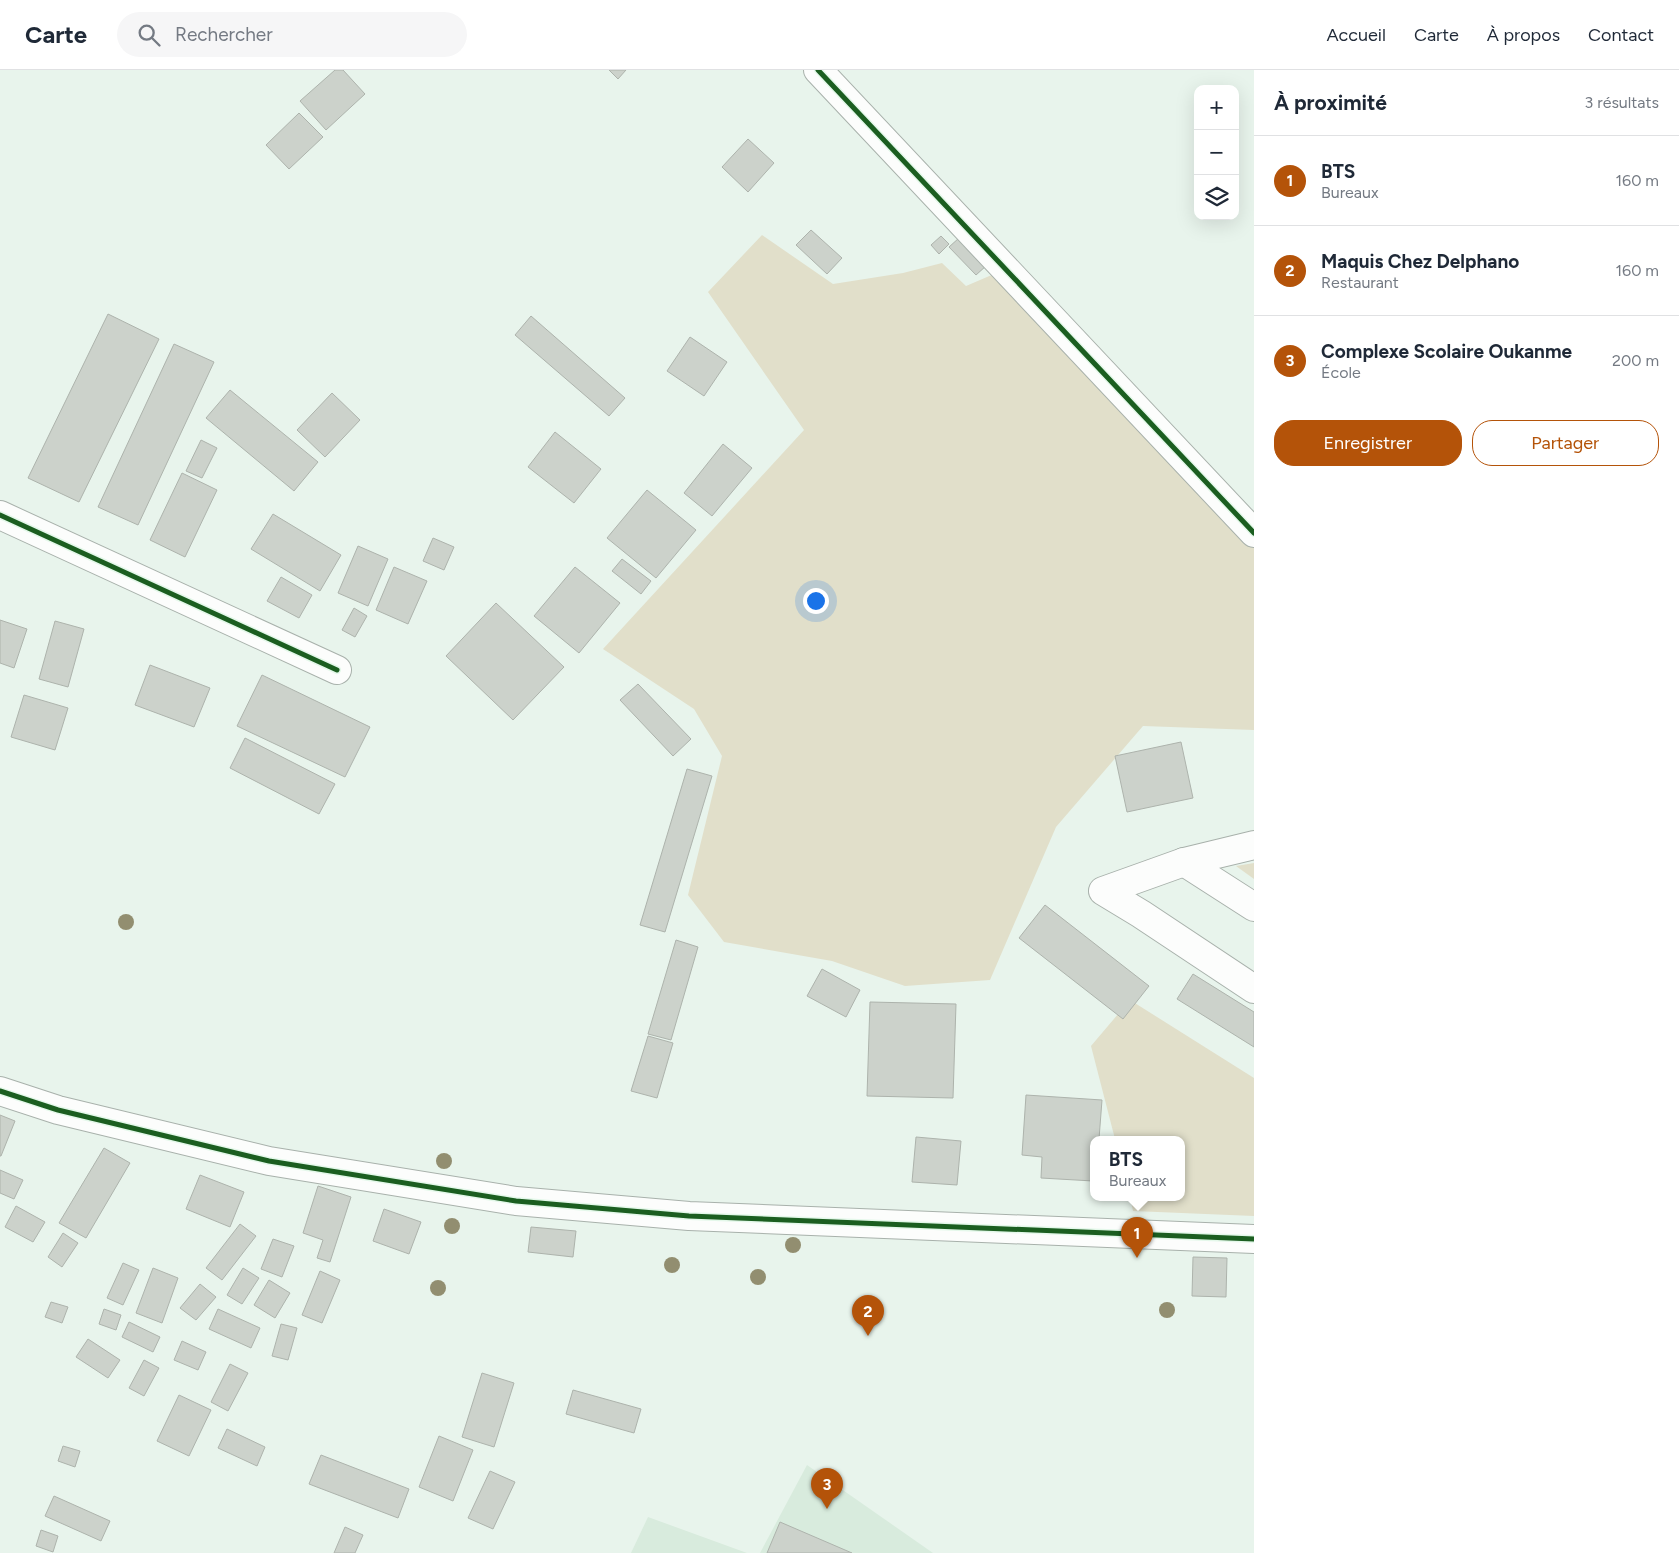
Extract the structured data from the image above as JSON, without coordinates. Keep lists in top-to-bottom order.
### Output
{
  "page": {
    "header": "Carte",
    "search": "Rechercher",
    "nav": [
      "Accueil",
      "Carte",
      "À propos",
      "Contact"
    ],
    "heading": ["À proximité", "3 résultats"],
    "map_buttons": ["+", "−"],
    "list": [
      {
        "mark": "1",
        "name": "BTS",
        "note": "Bureaux",
        "value": "160 m"
      },
      {
        "mark": "2",
        "name": "Maquis Chez Delphano",
        "note": "Restaurant",
        "value": "160 m"
      },
      {
        "mark": "3",
        "name": "Complexe Scolaire Oukanme",
        "note": "École",
        "value": "200 m"
      }
    ],
    "buttons": ["Enregistrer", "Partager"],
    "popup": ["BTS", "Bureaux"],
    "pins": ["1", "2", "3"]
  }
}
